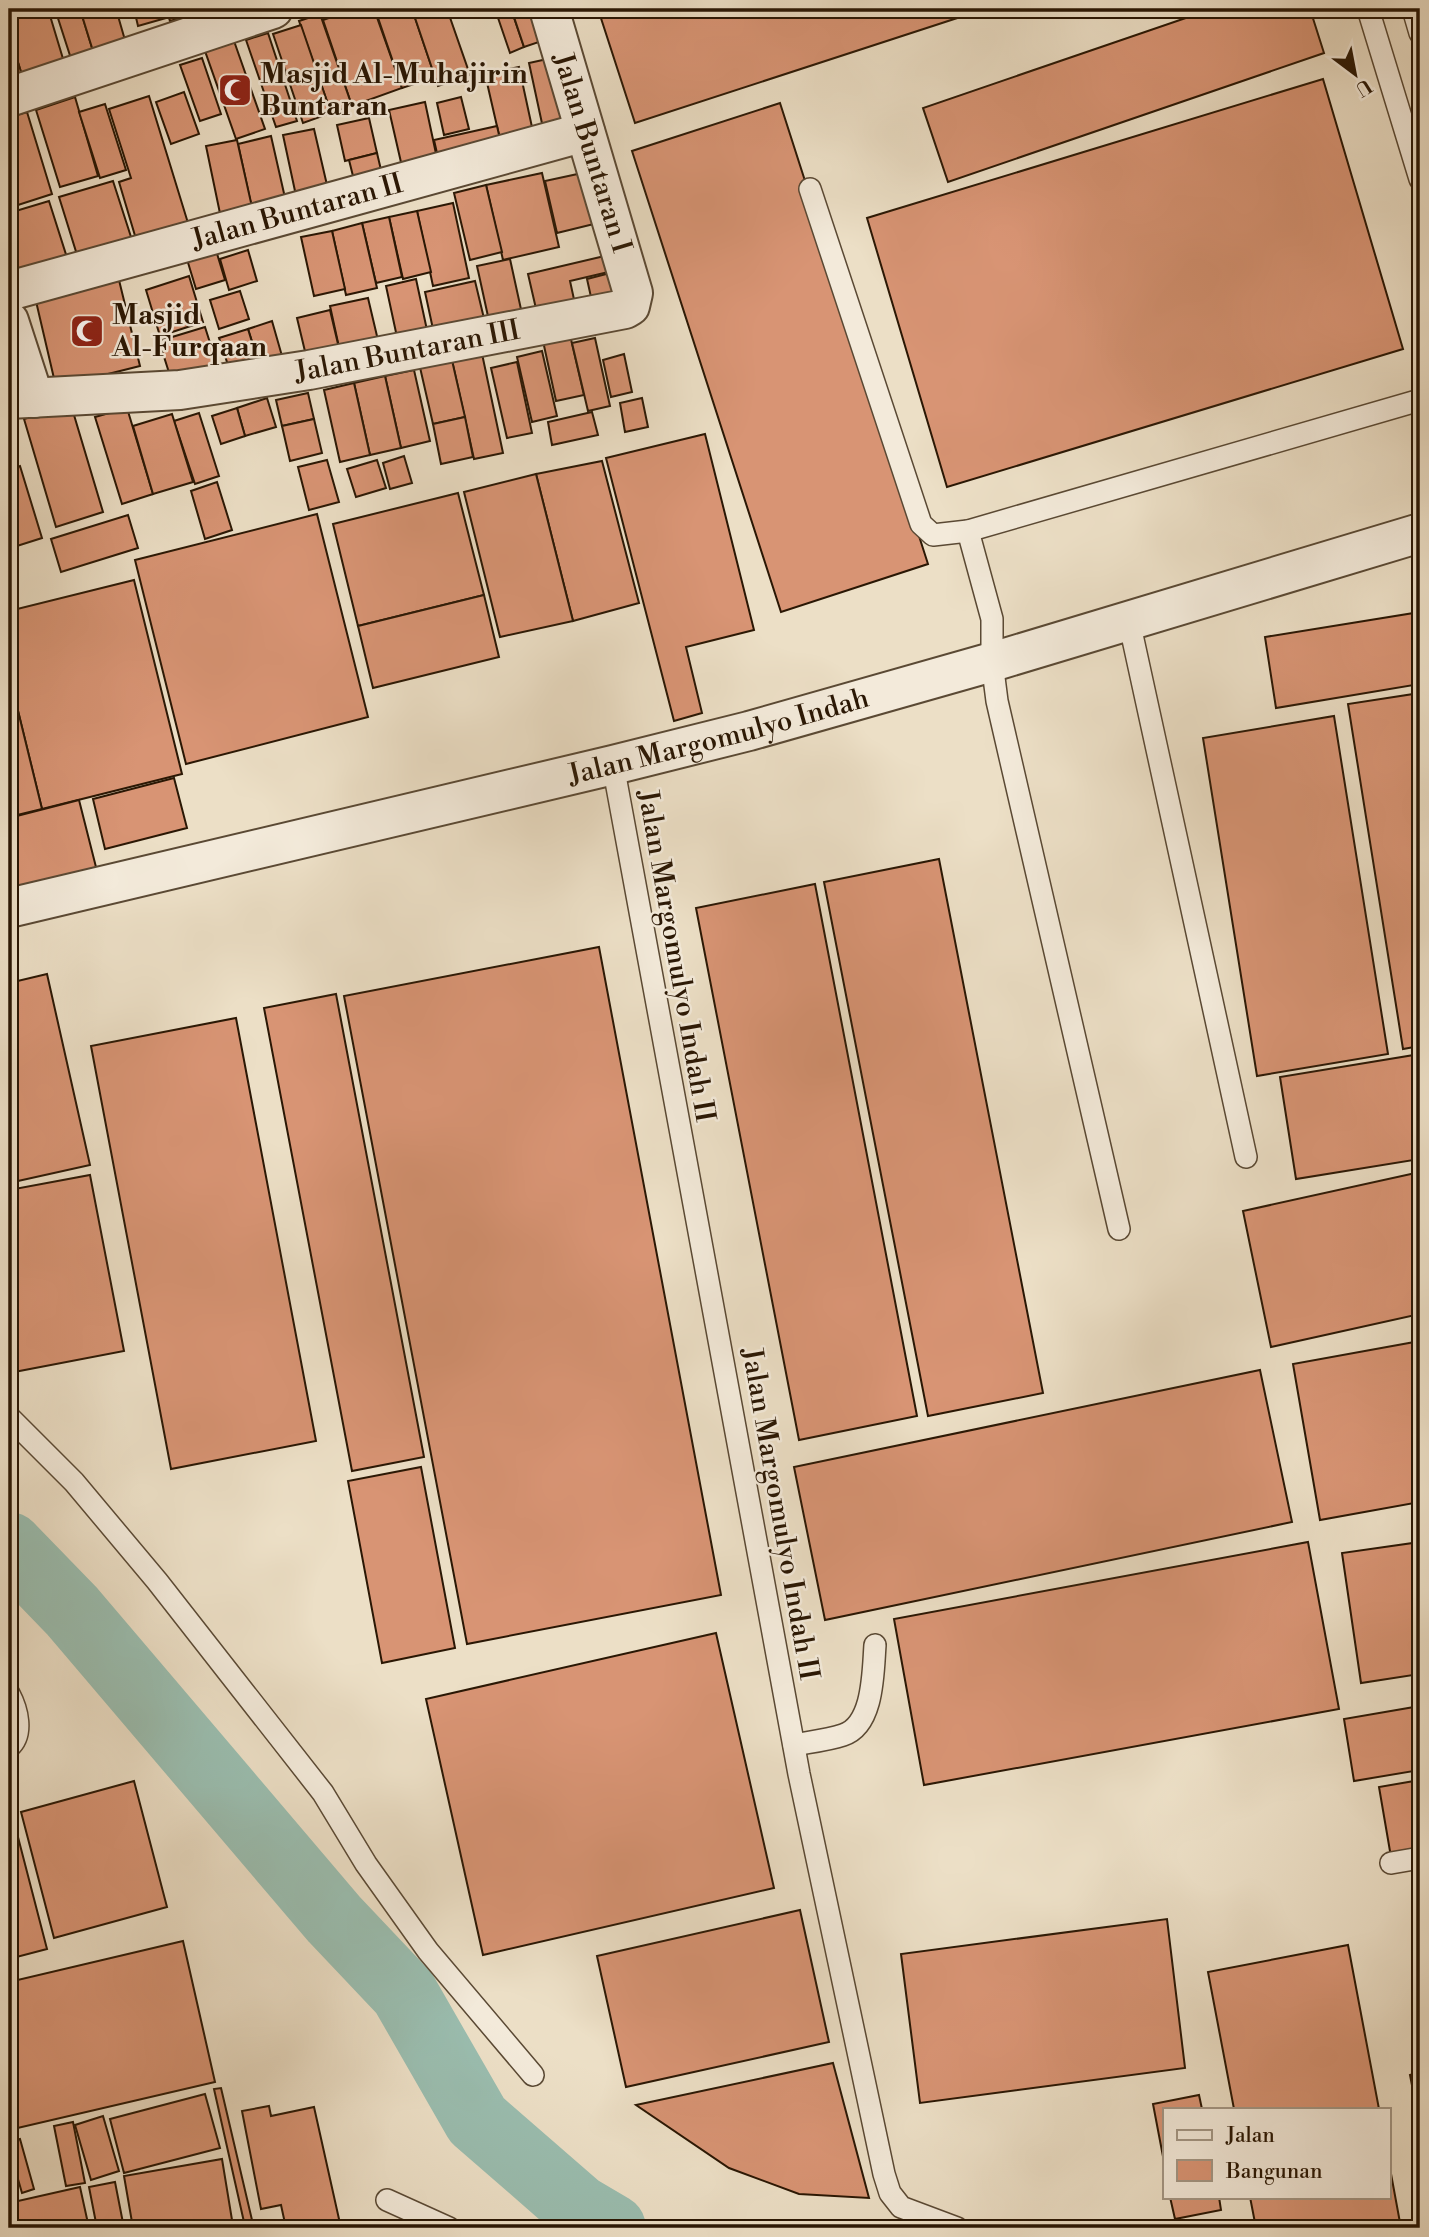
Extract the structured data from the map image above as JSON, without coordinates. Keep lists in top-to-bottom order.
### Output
{
  "streets": {
    "street": [
      "Jalan Buntaran I",
      "Jalan Buntaran II",
      "Jalan Buntaran III",
      "Jalan Margomulyo Indah"
    ],
    "lane": ["Jalan Margomulyo Indah II"]
  },
  "crossings": [
    ["Jalan Buntaran I", "Jalan Buntaran II"],
    ["Jalan Buntaran I", "Jalan Buntaran III"],
    ["Jalan Margomulyo Indah", "Jalan Margomulyo Indah II"]
  ],
  "places": {
    "mosque": ["Masjid Al-Muhajirin Buntaran", "Masjid Al-Furqaan"]
  },
  "legend": ["Jalan", "Bangunan"],
  "north": "bottom right"
}
